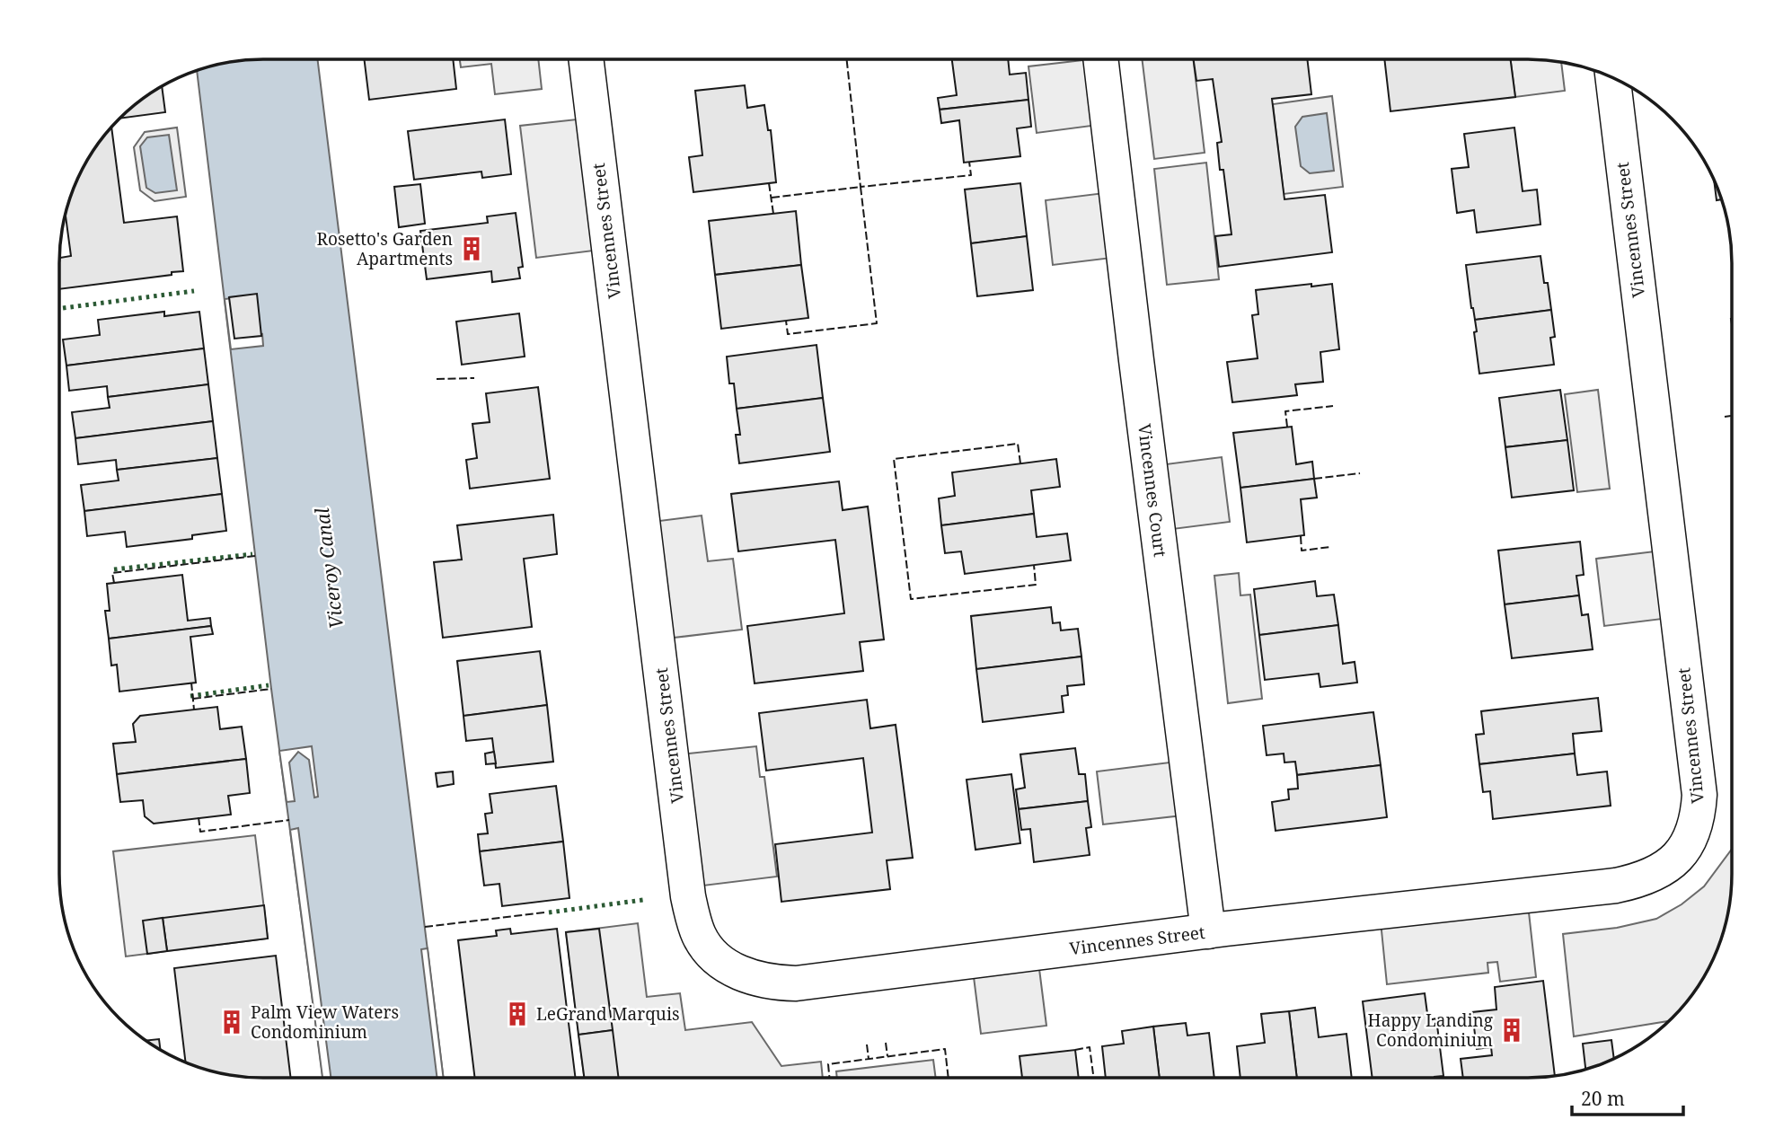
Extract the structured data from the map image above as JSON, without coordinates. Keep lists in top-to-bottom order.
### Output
{
  "streets": {
    "street": ["Vincennes Street", "Vincennes Court"]
  },
  "crossings": [
    ["Vincennes Street", "Vincennes Court"]
  ],
  "water": ["Viceroy Canal"],
  "places": {
    "building": [
      "Rosetto's Garden Apartments",
      "LeGrand Marquis",
      "Palm View Waters Condominium",
      "Happy Landing Condominium"
    ]
  },
  "scale_bar": "20 m"
}
